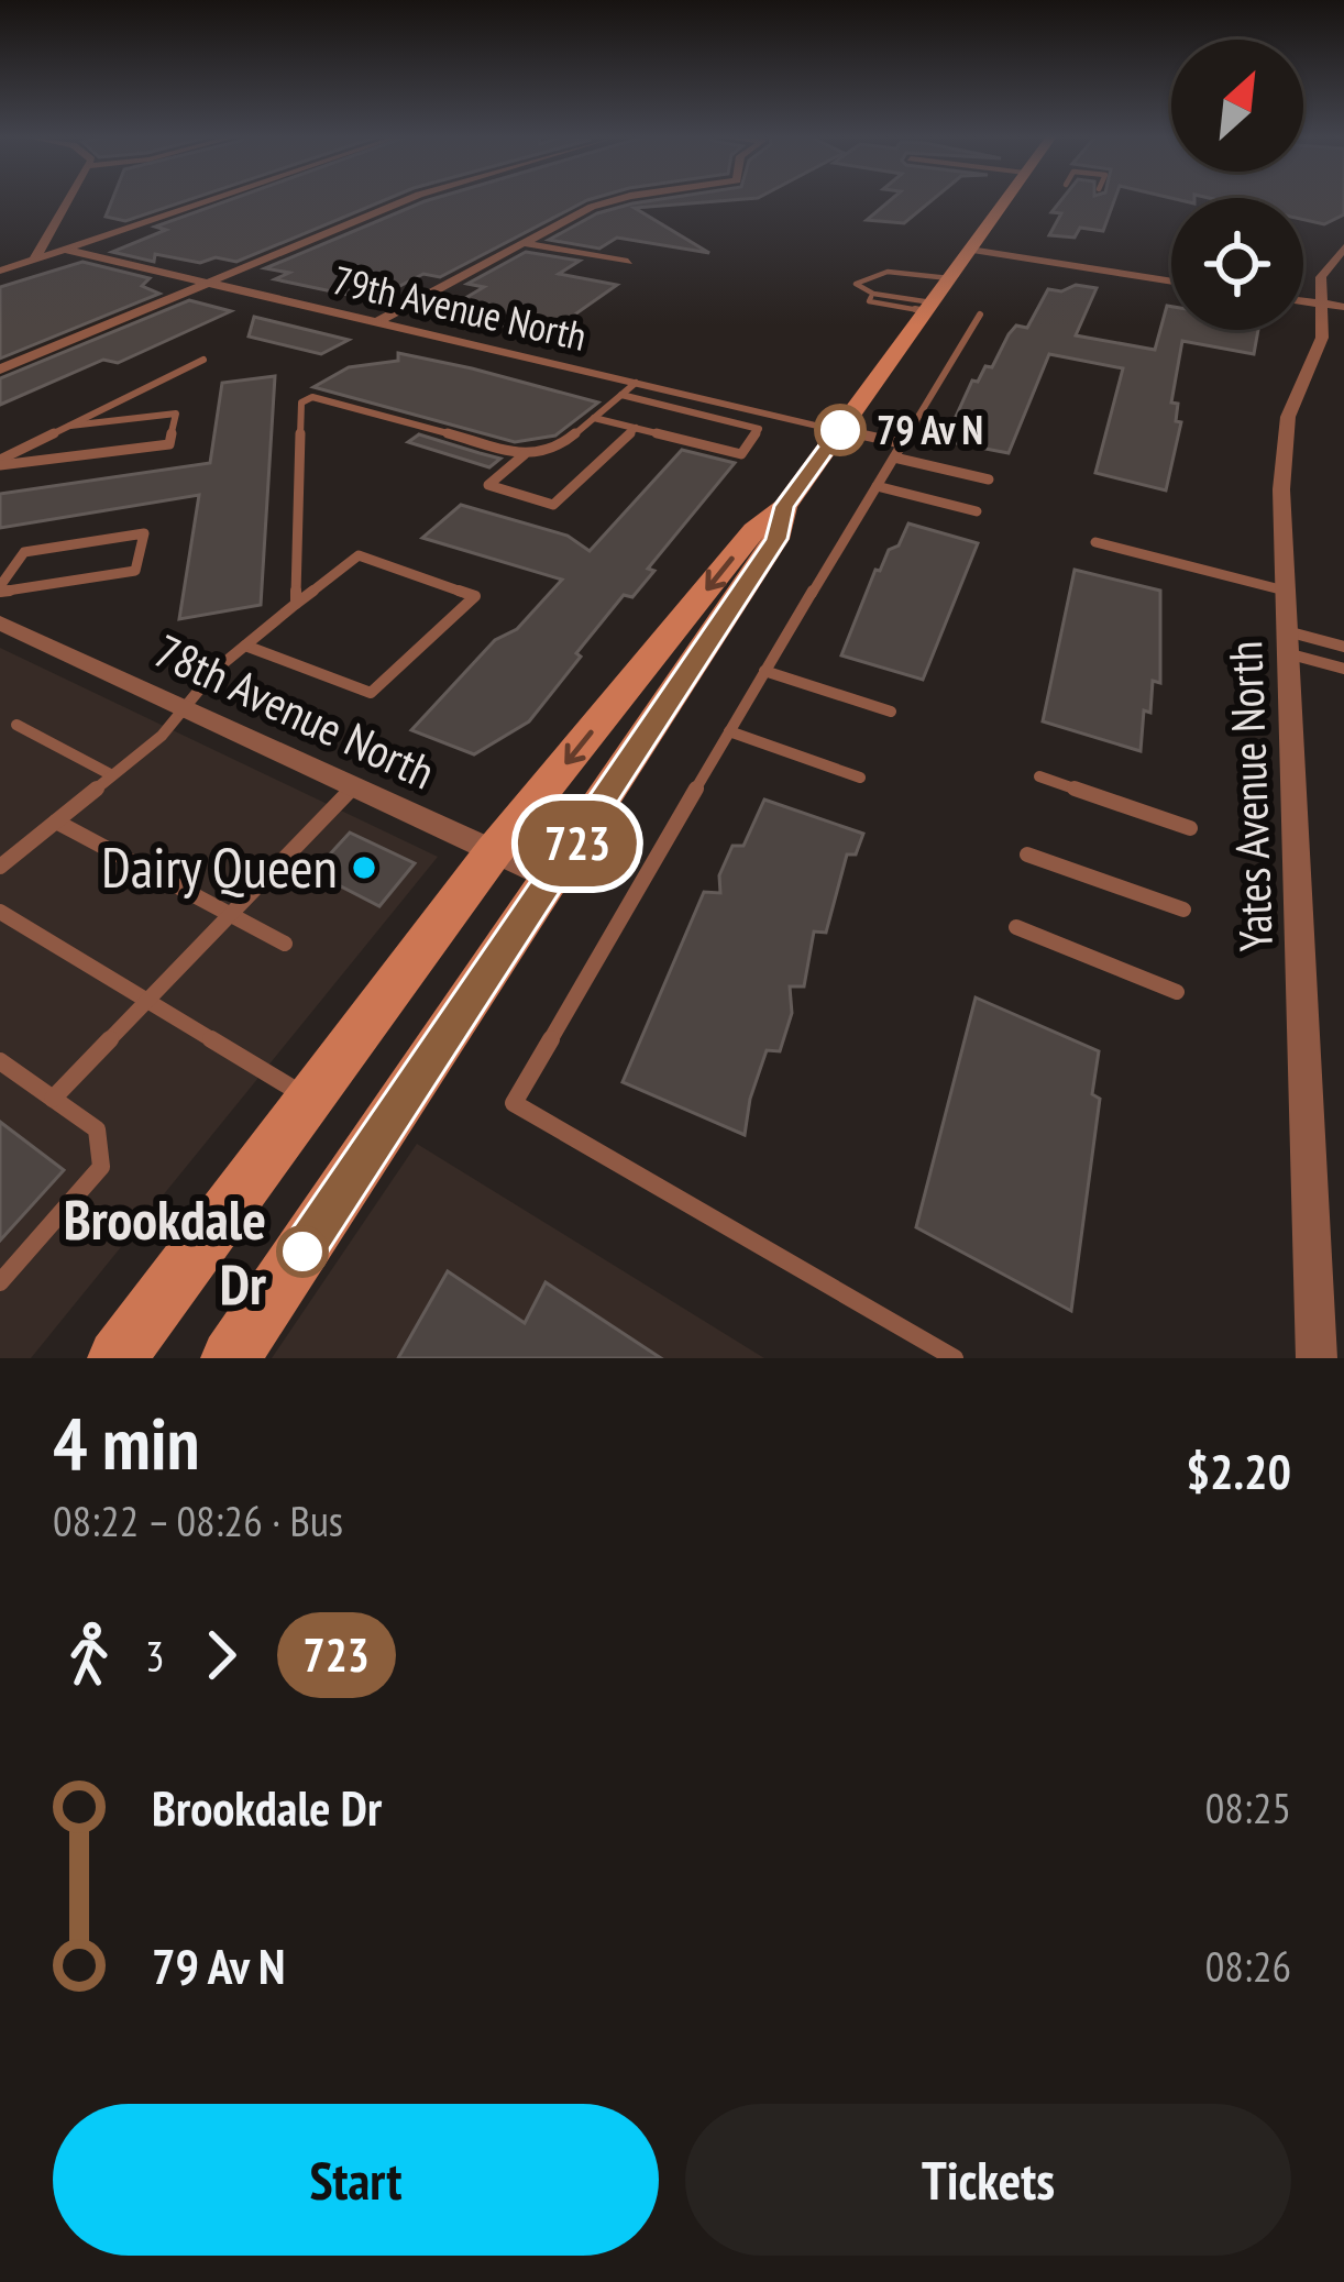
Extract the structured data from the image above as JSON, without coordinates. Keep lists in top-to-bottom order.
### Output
{
  "streets": {
    "street": ["79th Avenue North", "78th Avenue North", "Yates Avenue North"]
  },
  "places": ["79 Av N", "Dairy Queen", "Brookdale Dr"],
  "lines": ["bus line 723"],
  "north": "top right",
  "page": {
    "on_map": "723",
    "heading": ["4 min", "08:22 – 08:26 · Bus", "$2.20"],
    "legs": ["3", "723"],
    "list": [
      {
        "name": "Brookdale Dr",
        "value": "08:25"
      },
      {
        "name": "79 Av N",
        "value": "08:26"
      }
    ],
    "buttons": ["Start", "Tickets"]
  }
}
